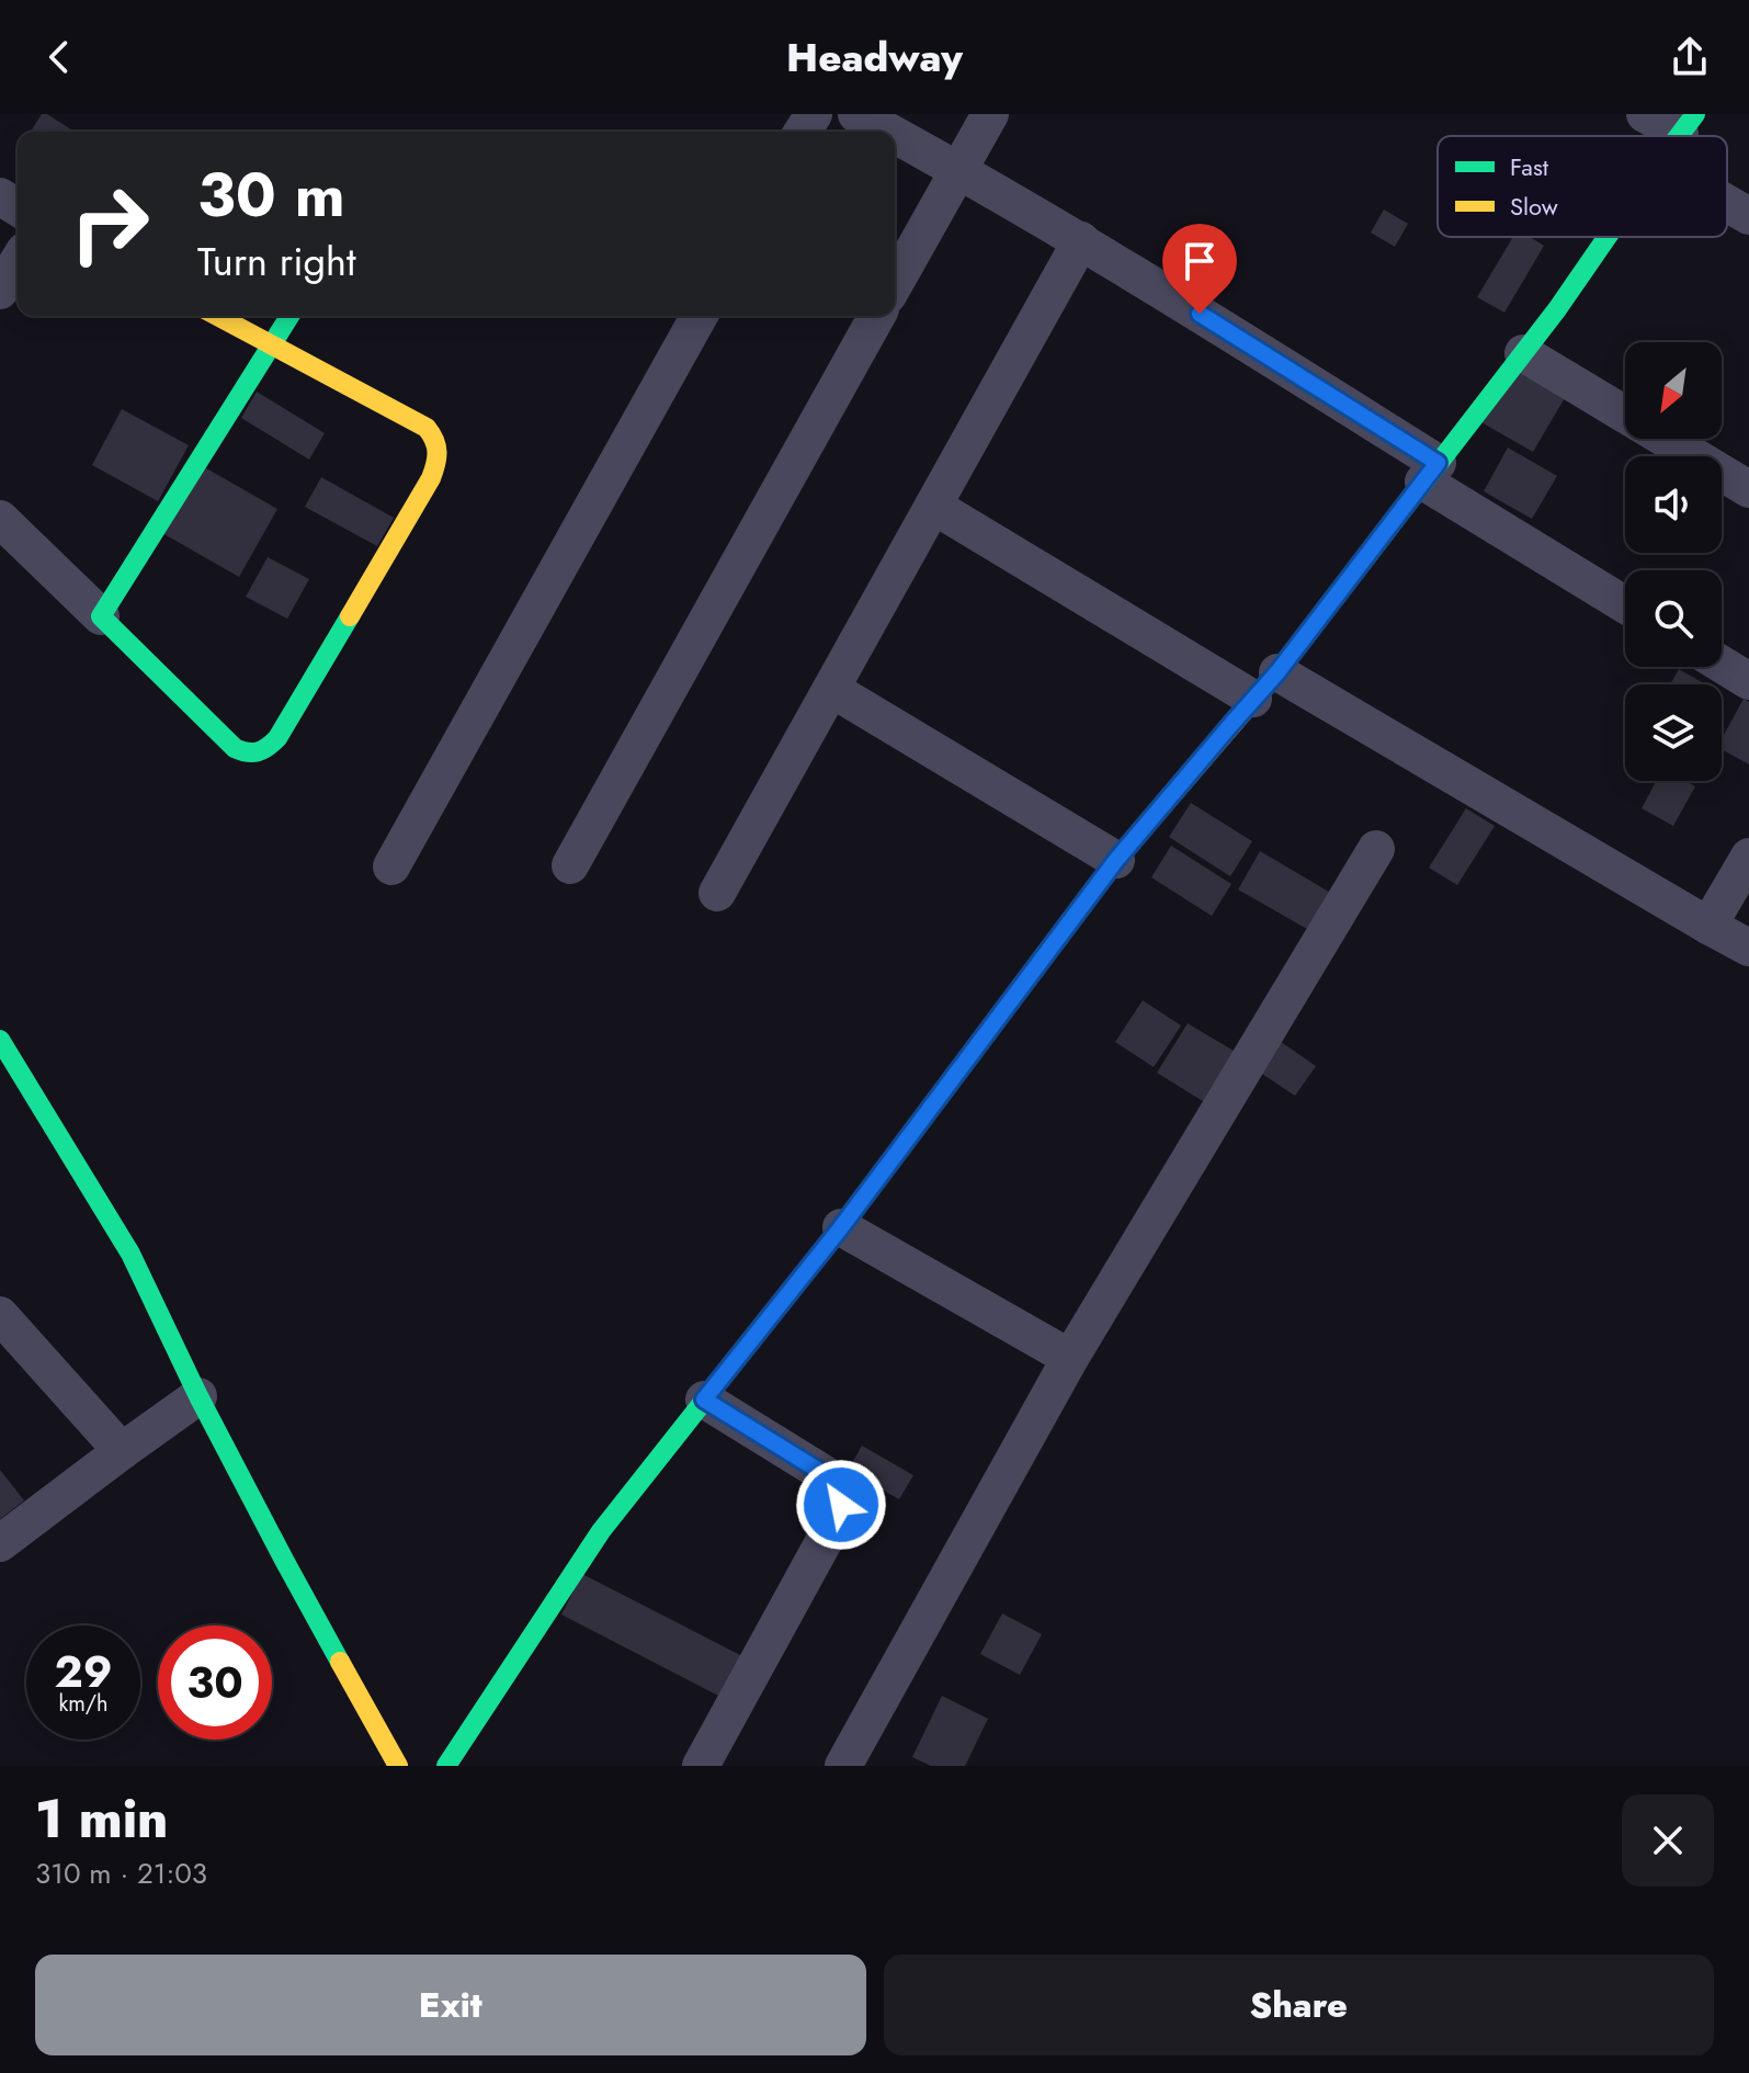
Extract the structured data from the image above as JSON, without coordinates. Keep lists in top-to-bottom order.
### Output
{
  "legend": ["Fast", "Slow"],
  "north": "bottom left",
  "page": {
    "header": "Headway",
    "turn": ["30 m", "Turn right"],
    "speed": "29 km/h",
    "limit": "30",
    "heading": ["1 min", "310 m · 21:03"],
    "buttons": ["Exit", "Share"]
  }
}
